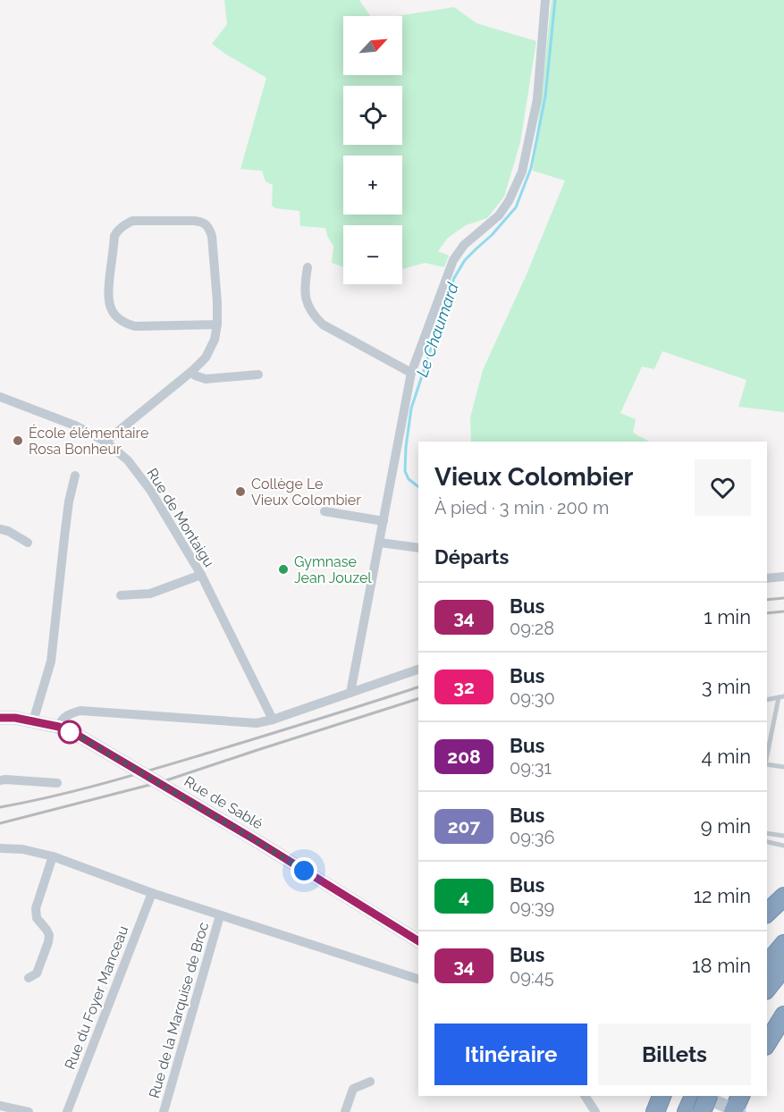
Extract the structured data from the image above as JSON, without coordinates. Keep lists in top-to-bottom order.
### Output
{
  "streets": {
    "main road": ["Rue de Sablé"],
    "street": ["Rue de Montaigu", "Rue du Foyer Manceau", "Rue de la Marquise de Broc"]
  },
  "water": ["Le Chaumard"],
  "places": ["École élémentaire Rosa Bonheur", "Collège Le Vieux Colombier", "Gymnase Jean Jouzel"],
  "lines": ["bus line 34"],
  "north": "top right",
  "page": {
    "map_buttons": ["+", "−"],
    "heading": [
      ["Vieux Colombier", "À pied · 3 min · 200 m"],
      "Départs"
    ],
    "list": [
      {
        "mark": "34",
        "name": "Bus",
        "note": "09:28",
        "value": "1 min"
      },
      {
        "mark": "32",
        "name": "Bus",
        "note": "09:30",
        "value": "3 min"
      },
      {
        "mark": "208",
        "name": "Bus",
        "note": "09:31",
        "value": "4 min"
      },
      {
        "mark": "207",
        "name": "Bus",
        "note": "09:36",
        "value": "9 min"
      },
      {
        "mark": "4",
        "name": "Bus",
        "note": "09:39",
        "value": "12 min"
      },
      {
        "mark": "34",
        "name": "Bus",
        "note": "09:45",
        "value": "18 min"
      }
    ],
    "buttons": ["Itinéraire", "Billets"]
  }
}
